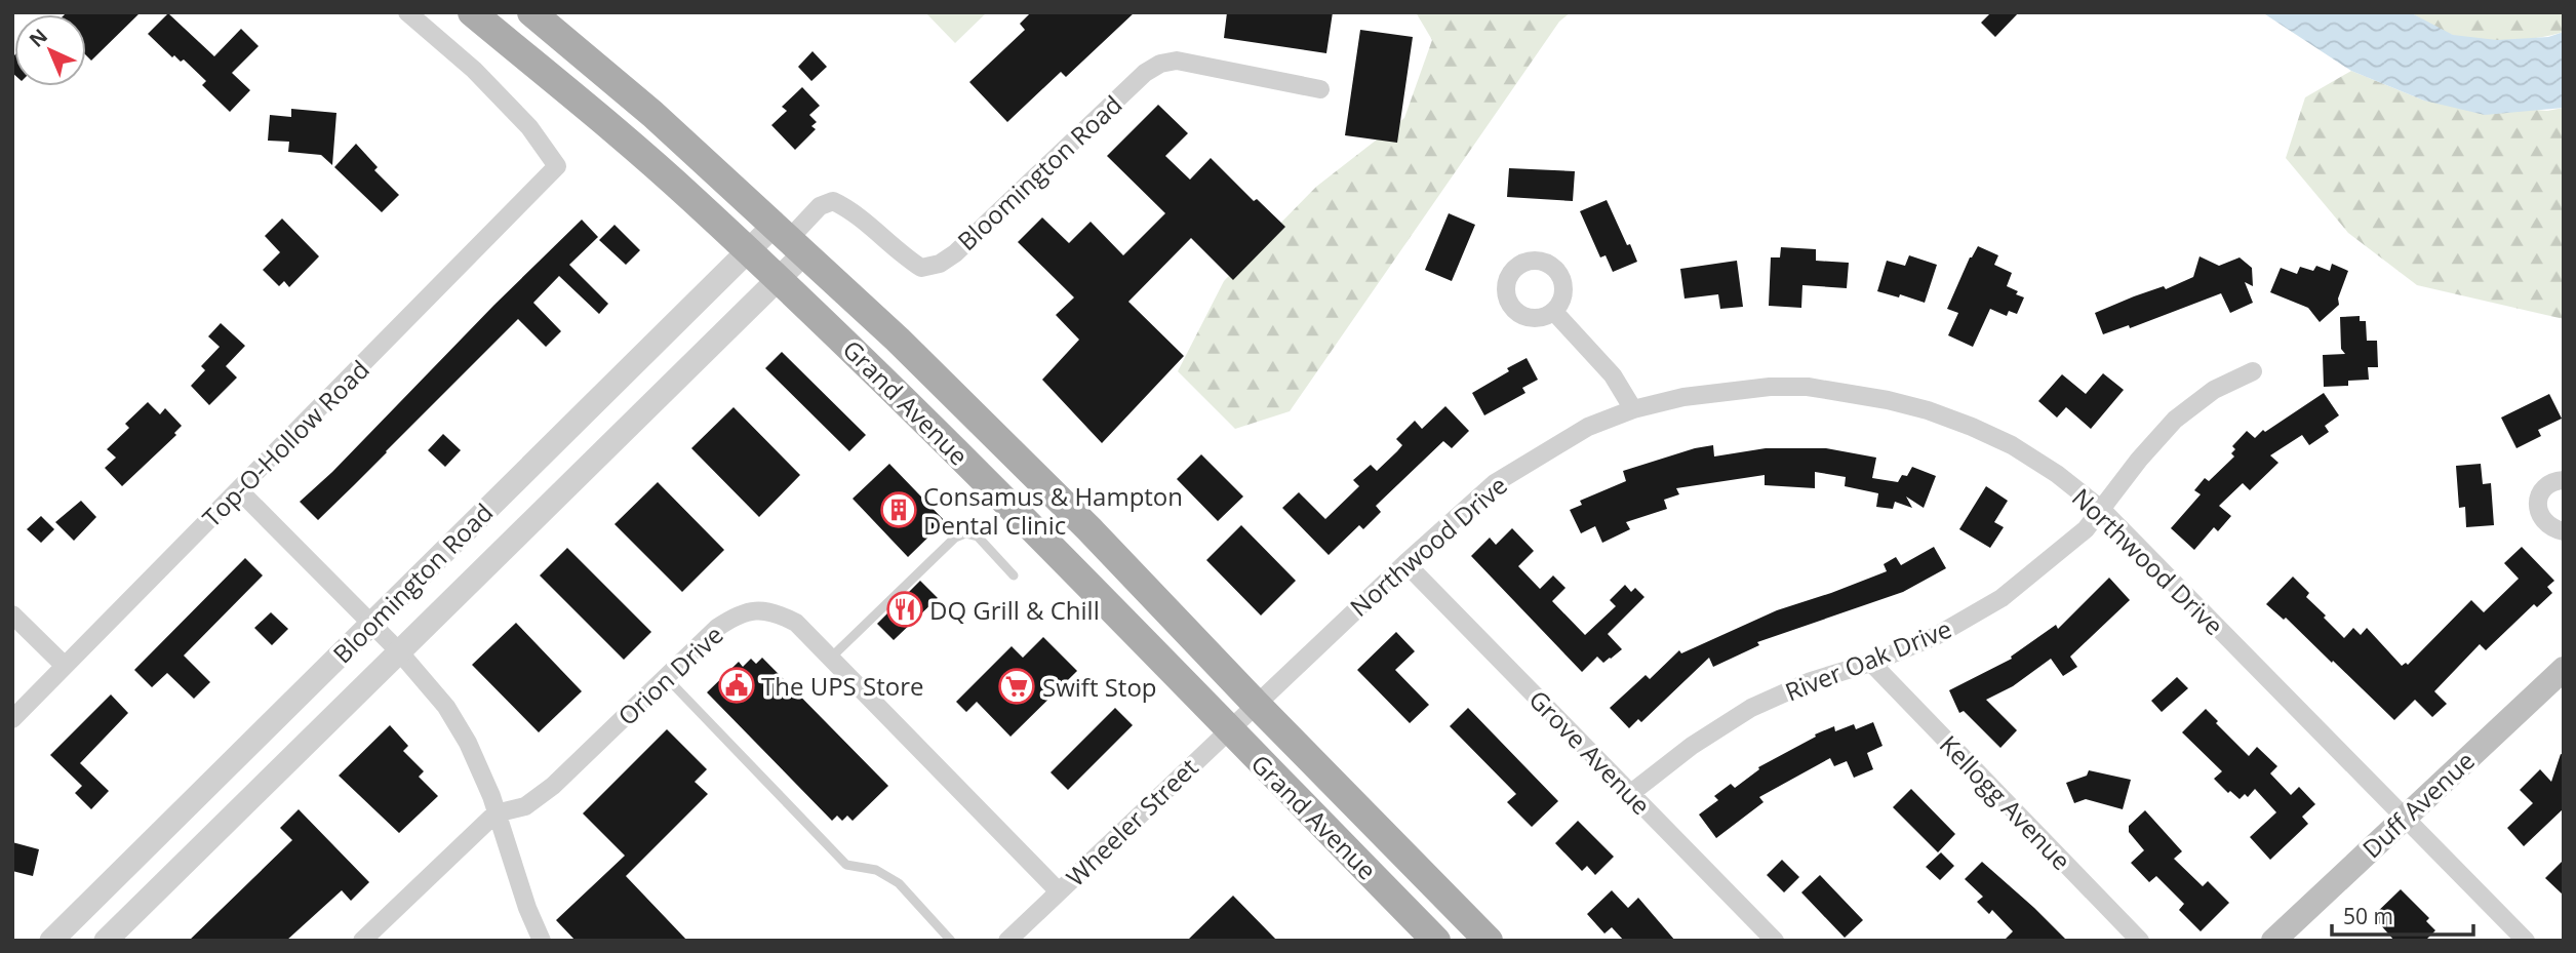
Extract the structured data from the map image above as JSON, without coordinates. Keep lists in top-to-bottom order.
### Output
{
  "streets": {
    "main road": ["Grand Avenue", "Duff Avenue"],
    "street": [
      "Bloomington Road",
      "Top-O-Hollow Road",
      "Northwood Drive",
      "River Oak Drive",
      "Orion Drive",
      "Grove Avenue",
      "Kellogg Avenue",
      "Wheeler Street"
    ]
  },
  "crossings": [
    ["Bloomington Road", "Grand Avenue"],
    ["Grand Avenue", "Northwood Drive"],
    ["Grand Avenue", "Wheeler Street"],
    ["Northwood Drive", "River Oak Drive"],
    ["Northwood Drive", "Grove Avenue"],
    ["Northwood Drive", "Duff Avenue"],
    ["Northwood Drive", "Wheeler Street"],
    ["River Oak Drive", "Grove Avenue"],
    ["River Oak Drive", "Kellogg Avenue"],
    ["Orion Drive", "Wheeler Street"]
  ],
  "places": {
    "building": ["Consamus & Hampton Dental Clinic"],
    "restaurant": ["DQ Grill & Chill"],
    "public building": ["The UPS Store"],
    "supermarket": ["Swift Stop"]
  },
  "scale_bar": "50 m",
  "north": "top left"
}
